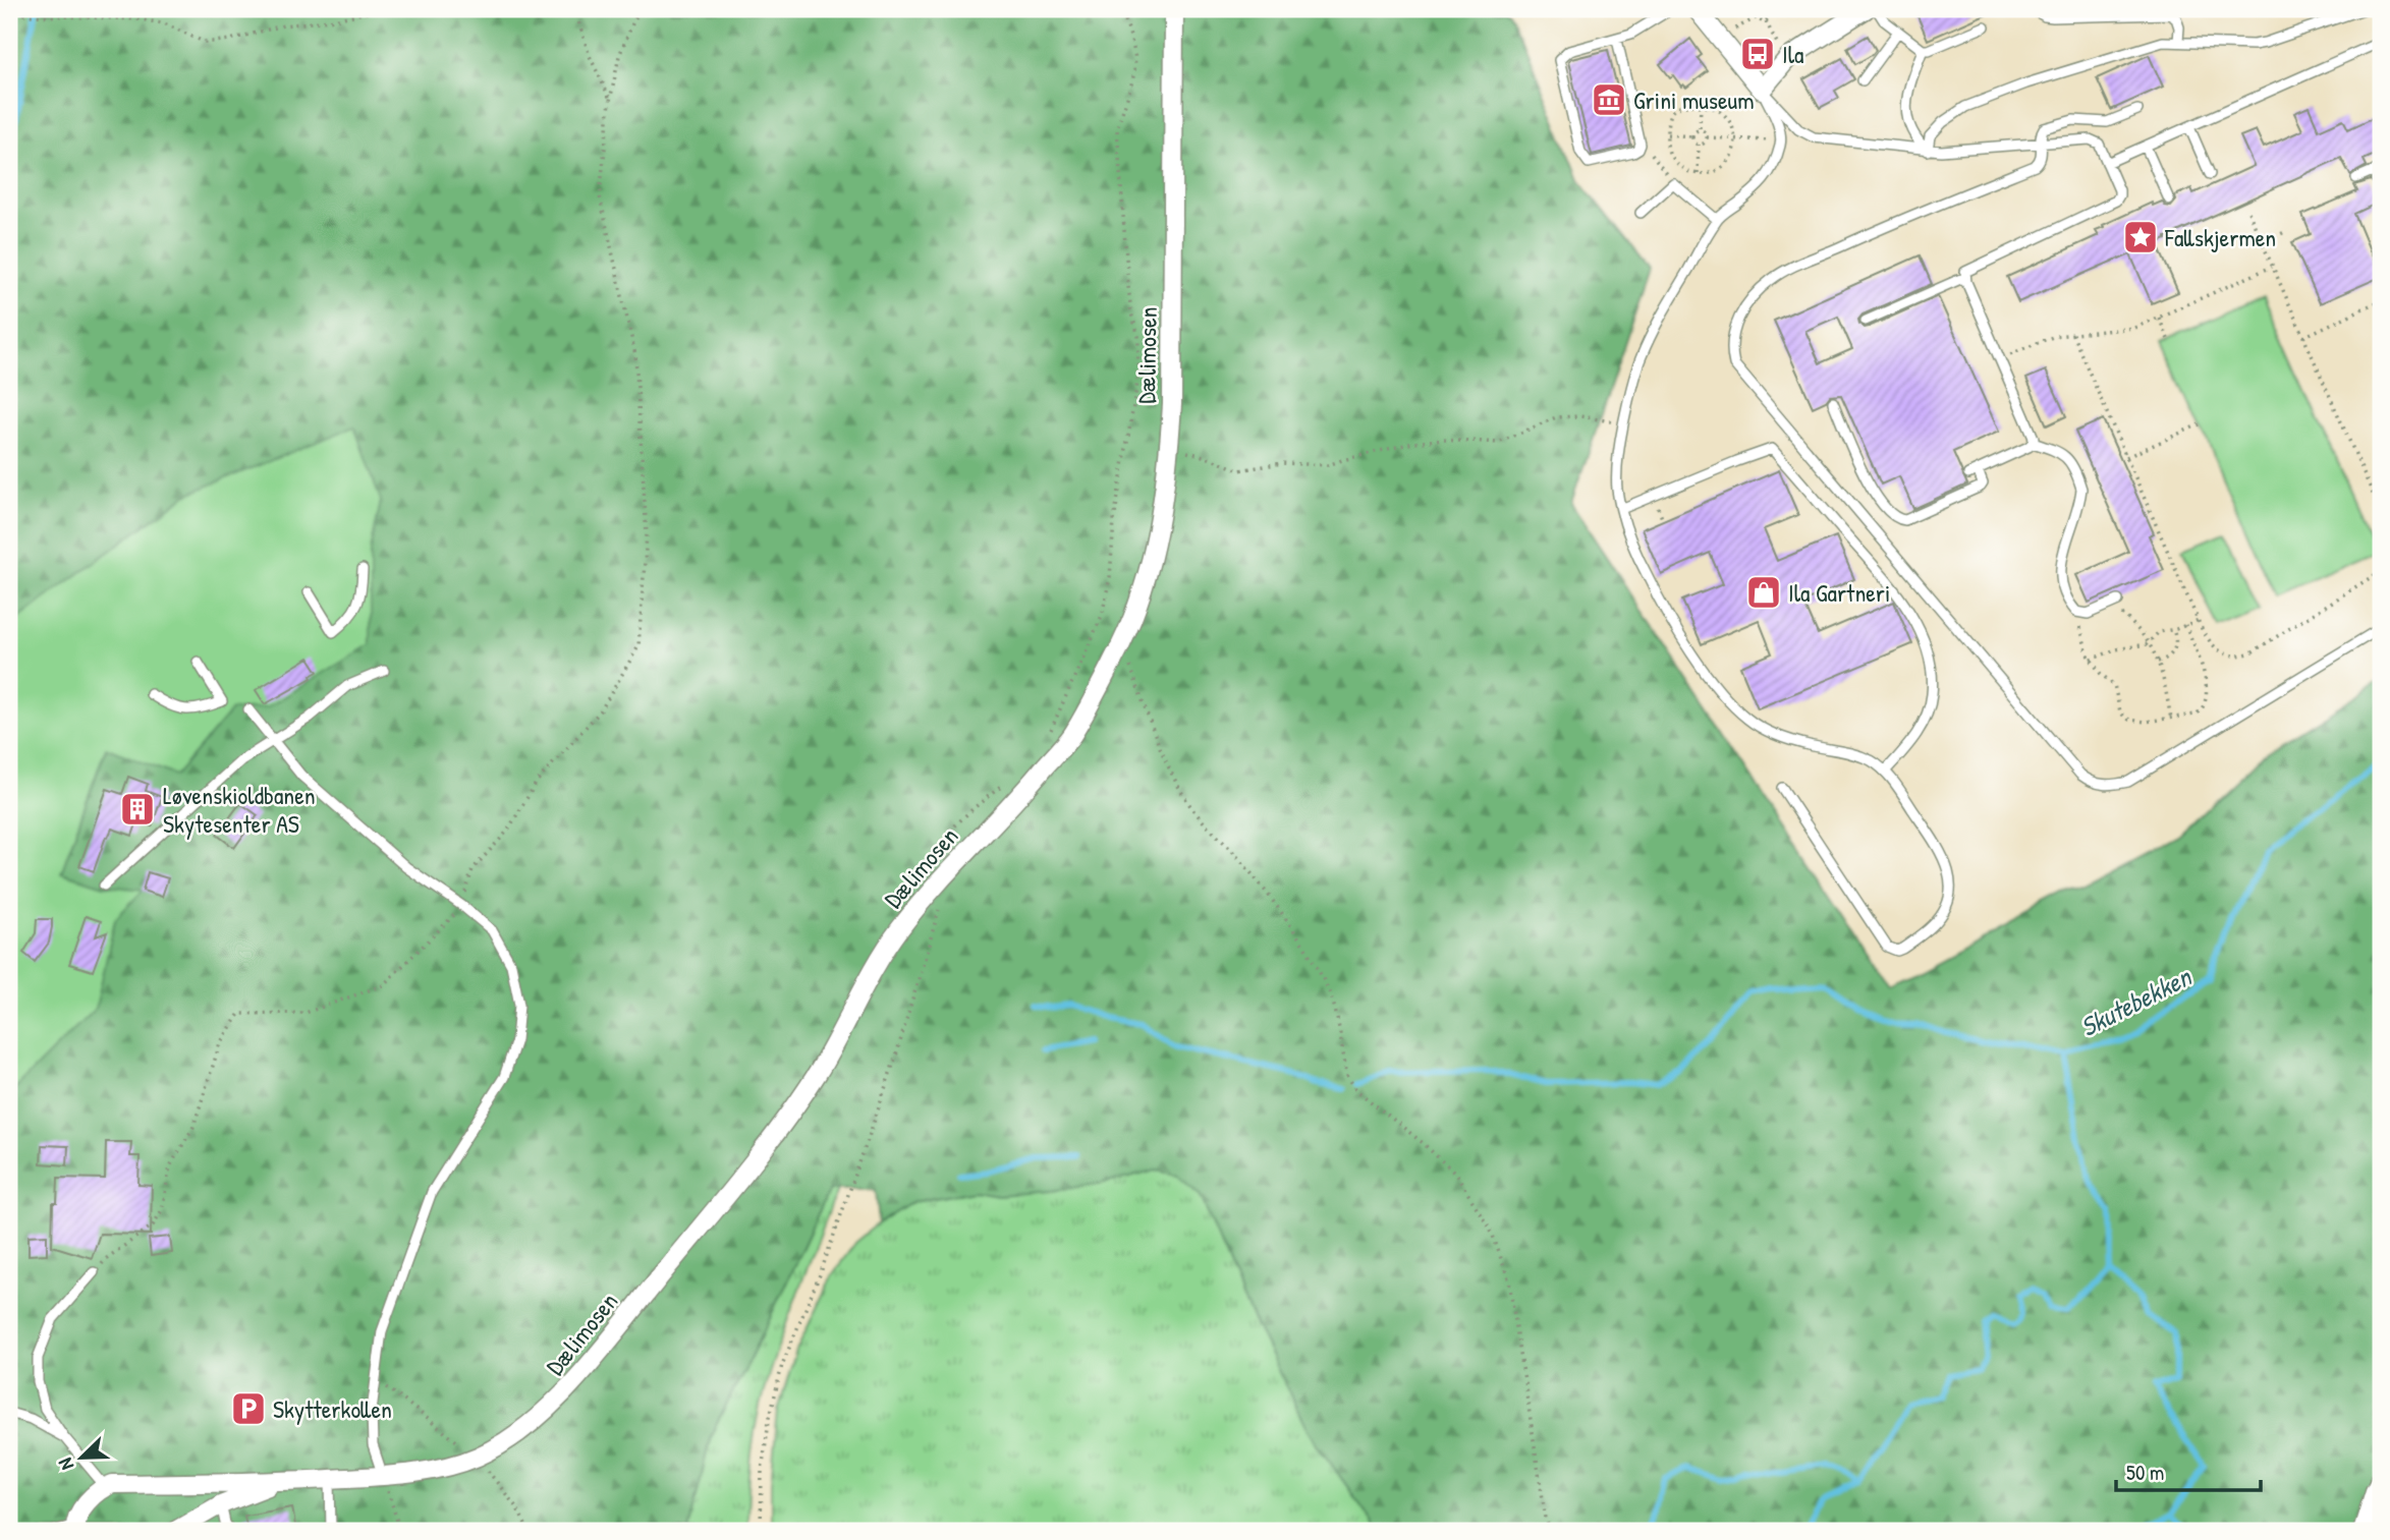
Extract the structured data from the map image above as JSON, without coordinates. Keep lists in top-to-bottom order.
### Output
{
  "streets": {
    "street": ["Dælimosen"]
  },
  "water": ["Skutebekken"],
  "places": {
    "bus stop": ["Ila"],
    "museum": ["Grini museum"],
    "place": ["Fallskjermen"],
    "shop": ["Ila Gartneri"],
    "building": ["Løvenskioldbanen Skytesenter AS"],
    "parking": ["Skytterkollen"]
  },
  "scale_bar": "50 m",
  "north": "bottom left"
}
